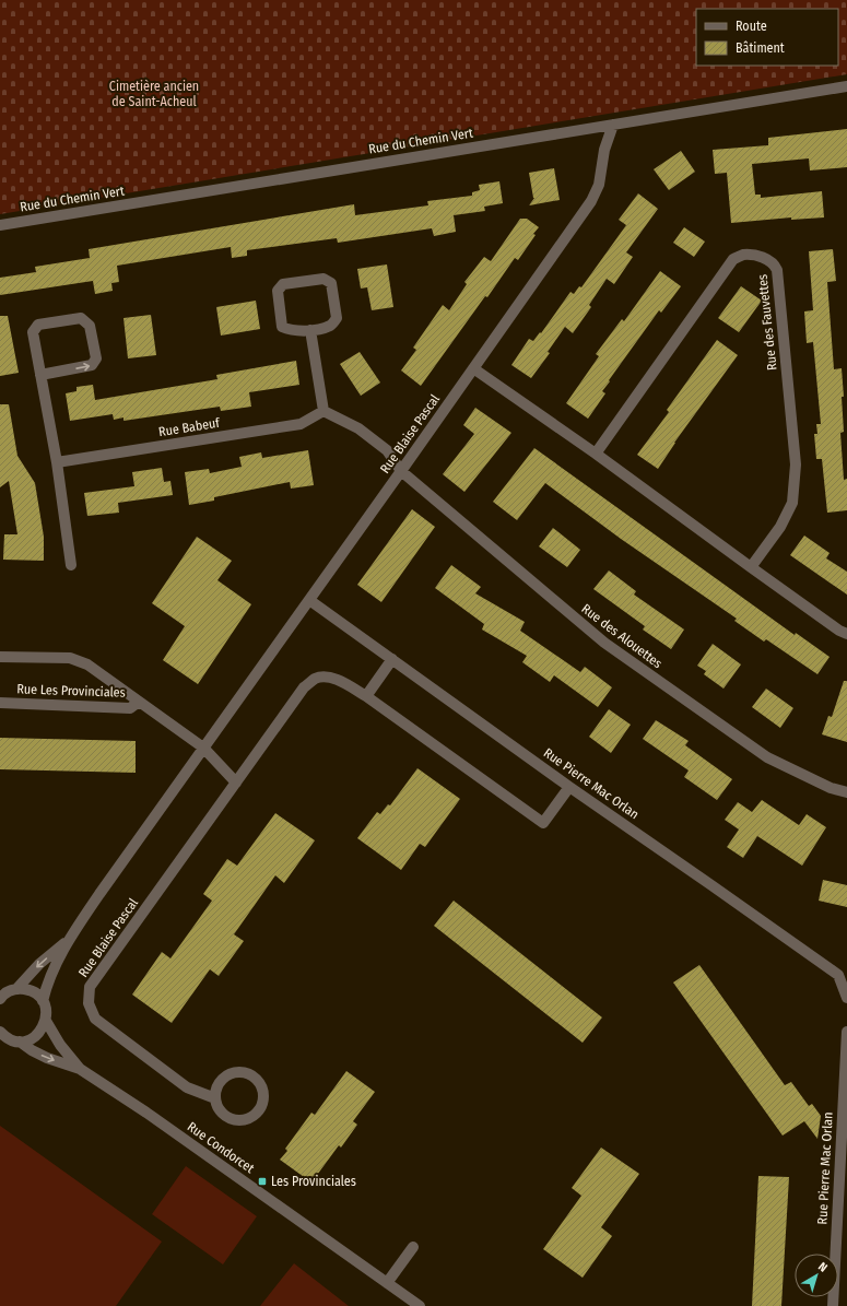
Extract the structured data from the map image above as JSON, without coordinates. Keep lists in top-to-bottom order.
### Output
{
  "streets": {
    "street": [
      "Rue du Chemin Vert",
      "Rue des Fauvettes",
      "Rue Babeuf",
      "Rue Blaise Pascal",
      "Rue des Alouettes",
      "Rue Les Provinciales",
      "Rue Pierre Mac Orlan",
      "Rue Condorcet"
    ]
  },
  "crossings": [
    ["Rue du Chemin Vert", "Rue Blaise Pascal"],
    ["Rue Blaise Pascal", "Rue des Alouettes"],
    ["Rue Blaise Pascal", "Rue Les Provinciales"],
    ["Rue Blaise Pascal", "Rue Pierre Mac Orlan"]
  ],
  "parks": ["Cimetière ancien de Saint-Acheul"],
  "places": {
    "transit": ["Les Provinciales"]
  },
  "legend": ["Route", "Bâtiment"],
  "north": "top right"
}
